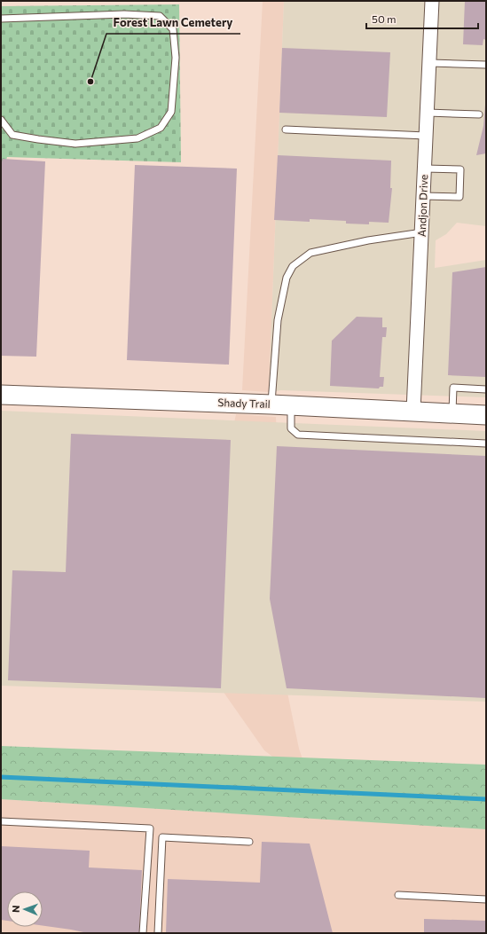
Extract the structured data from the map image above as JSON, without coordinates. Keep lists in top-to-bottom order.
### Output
{
  "streets": {
    "street": ["Andjon Drive", "Shady Trail"]
  },
  "crossings": [
    ["Andjon Drive", "Shady Trail"]
  ],
  "places": ["Forest Lawn Cemetery"],
  "scale_bar": "50 m",
  "north": "left"
}
